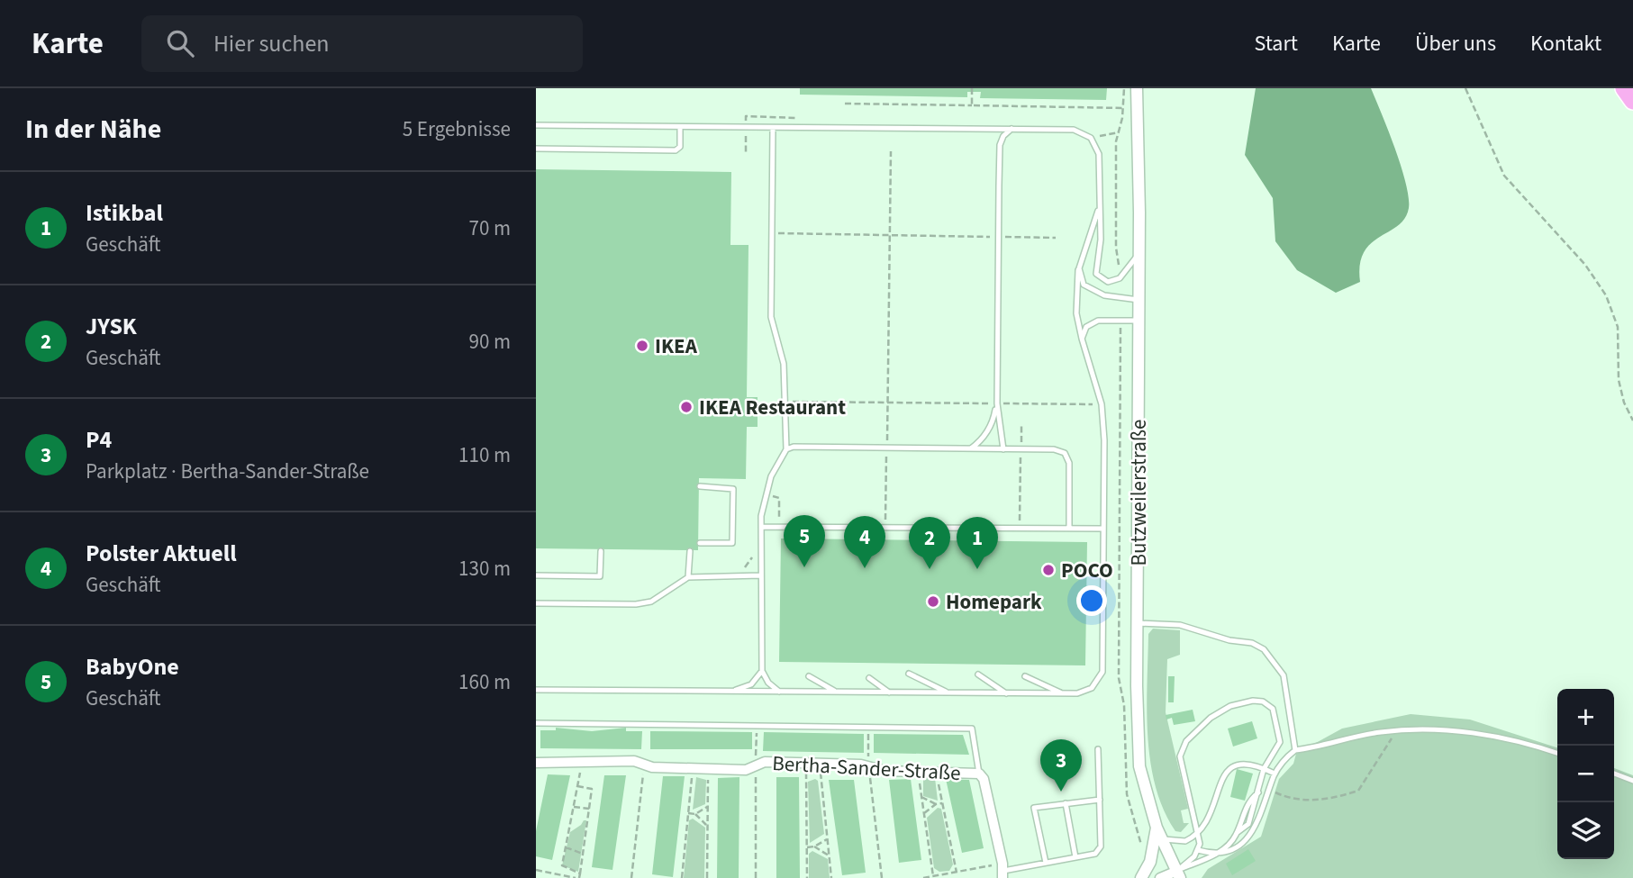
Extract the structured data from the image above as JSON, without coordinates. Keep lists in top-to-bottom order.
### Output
{
  "streets": {
    "street": ["Butzweilerstraße", "Bertha-Sander-Straße"]
  },
  "places": [
    "IKEA",
    "IKEA Restaurant",
    "POCO",
    "Homepark"
  ],
  "page": {
    "header": "Karte",
    "search": "Hier suchen",
    "nav": [
      "Start",
      "Karte",
      "Über uns",
      "Kontakt"
    ],
    "heading": ["In der Nähe", "5 Ergebnisse"],
    "list": [
      {
        "mark": "1",
        "name": "Istikbal",
        "note": "Geschäft",
        "value": "70 m"
      },
      {
        "mark": "2",
        "name": "JYSK",
        "note": "Geschäft",
        "value": "90 m"
      },
      {
        "mark": "3",
        "name": "P4",
        "note": "Parkplatz · Bertha-Sander-Straße",
        "value": "110 m"
      },
      {
        "mark": "4",
        "name": "Polster Aktuell",
        "note": "Geschäft",
        "value": "130 m"
      },
      {
        "mark": "5",
        "name": "BabyOne",
        "note": "Geschäft",
        "value": "160 m"
      }
    ],
    "pins": [
      "5",
      "4",
      "1",
      "2",
      "3"
    ],
    "map_buttons": ["+", "−"]
  }
}
